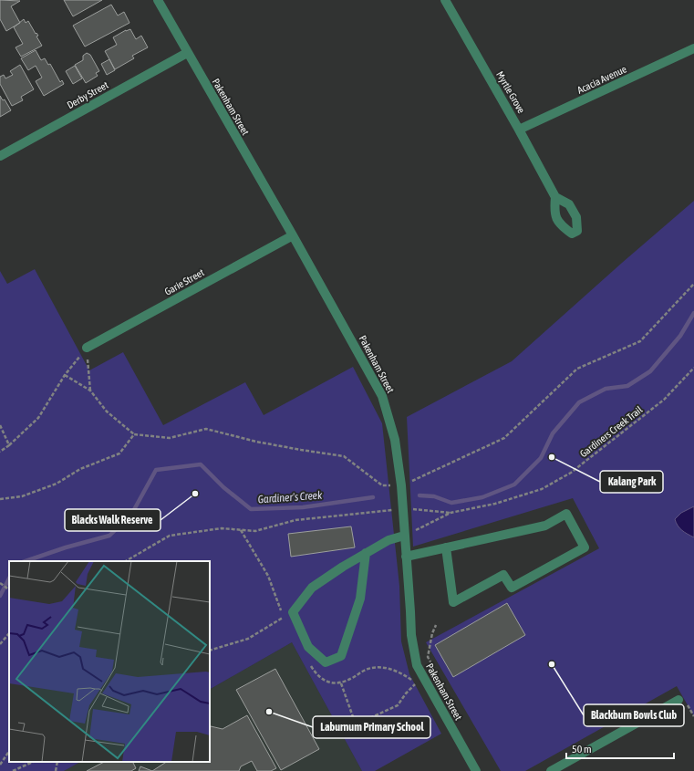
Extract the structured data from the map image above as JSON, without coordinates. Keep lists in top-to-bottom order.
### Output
{
  "streets": {
    "street": [
      "Acacia Avenue",
      "Myrtle Grove",
      "Derby Street",
      "Pakenham Street",
      "Garie Street"
    ],
    "path": ["Gardiners Creek Trail"]
  },
  "crossings": [
    ["Acacia Avenue", "Myrtle Grove"],
    ["Derby Street", "Pakenham Street"],
    ["Pakenham Street", "Garie Street"],
    ["Pakenham Street", "Gardiners Creek Trail"]
  ],
  "water": ["Gardiner's Creek"],
  "places": [
    "Kalang Park",
    "Blacks Walk Reserve",
    "Blackburn Bowls Club",
    "Laburnum Primary School"
  ],
  "scale_bar": "50 m"
}
